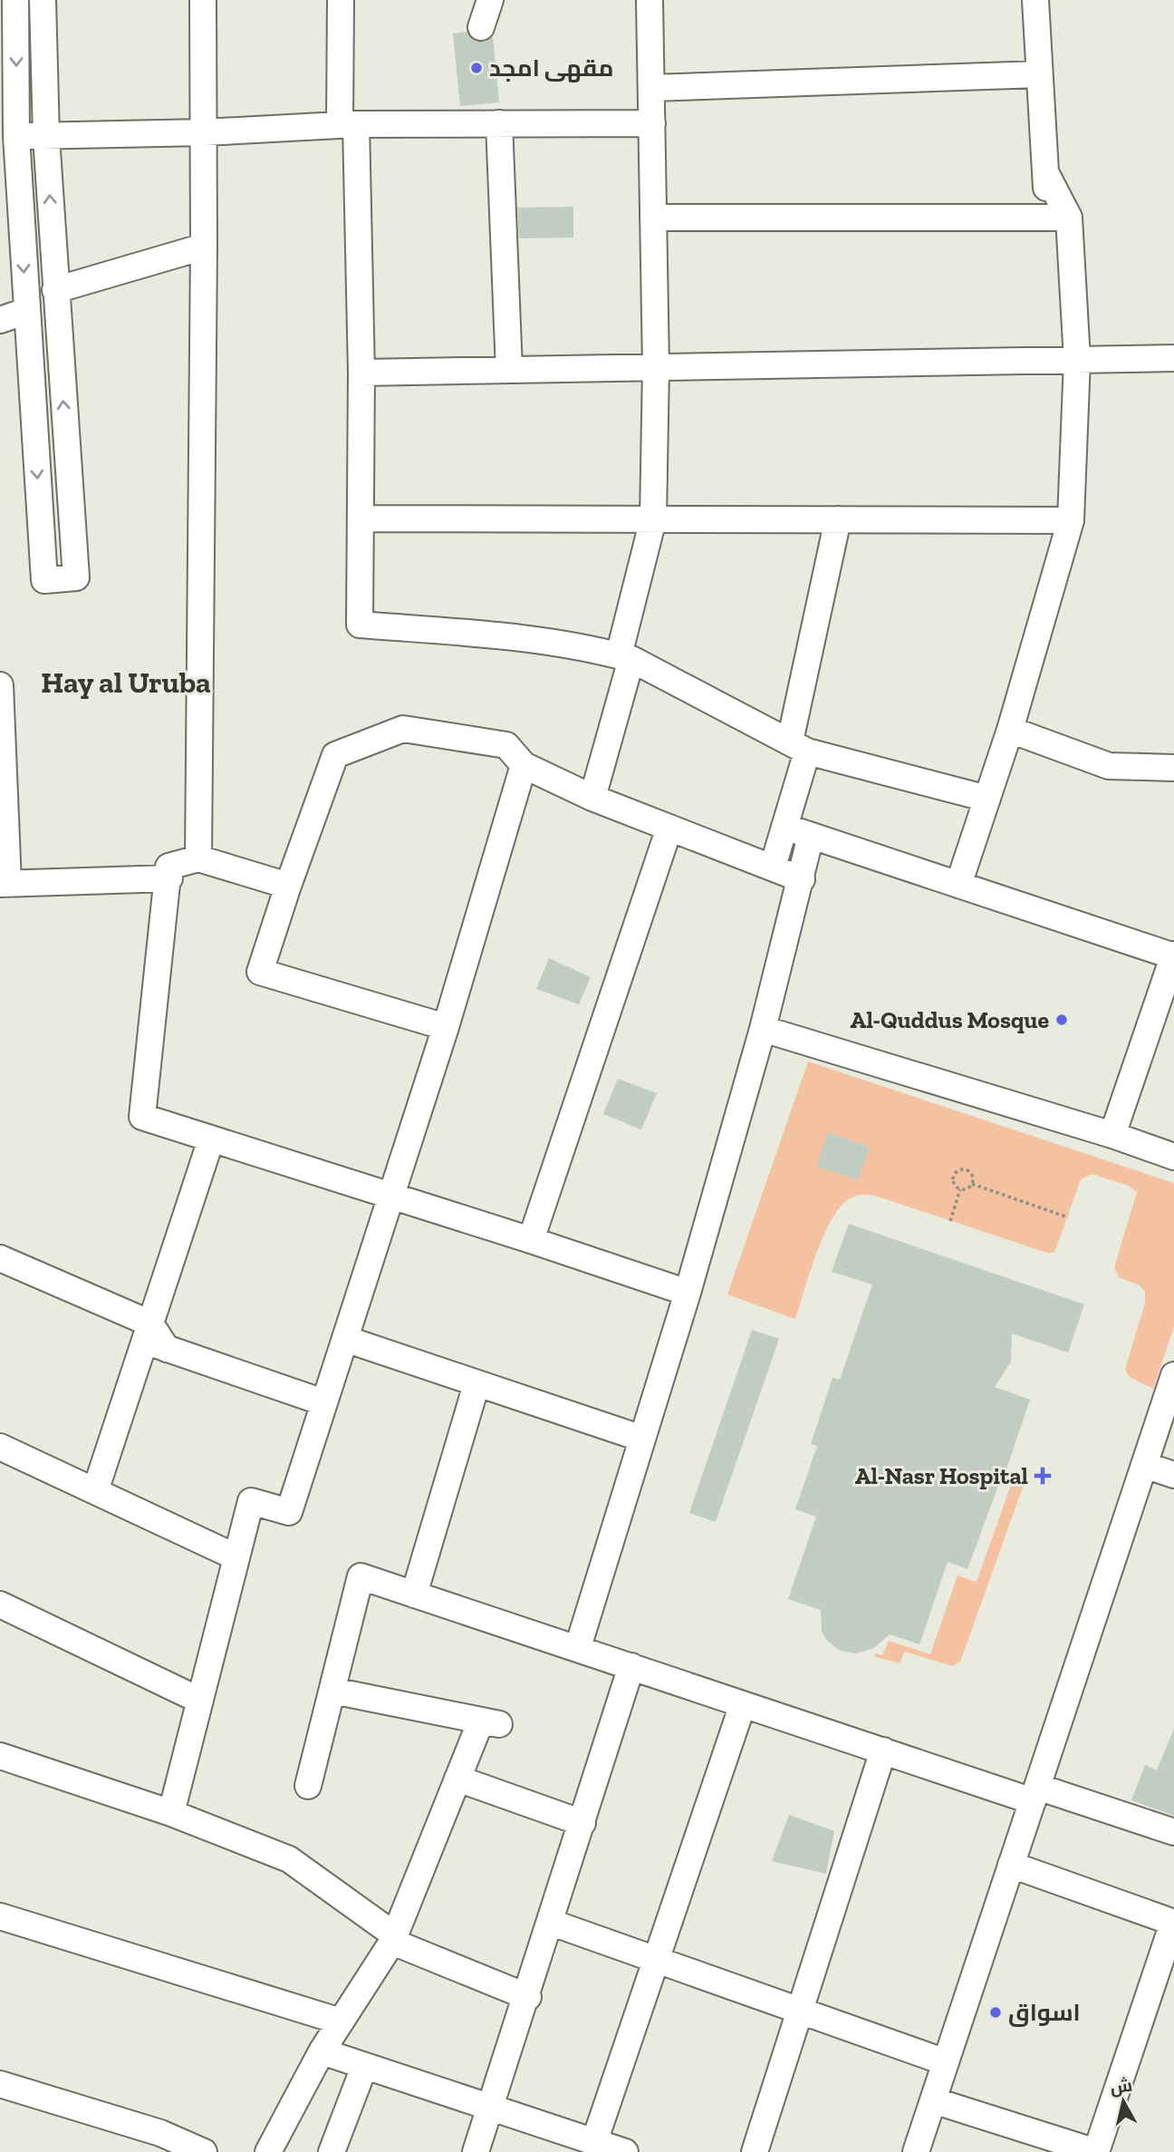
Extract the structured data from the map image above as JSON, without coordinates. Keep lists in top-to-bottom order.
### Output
{
  "districts": ["Hay al Uruba"],
  "places": {
    "other": ["مقهى امجد", "Al-Quddus Mosque", "اسواق"],
    "health": ["Al-Nasr Hospital"]
  },
  "north": "top"
}
